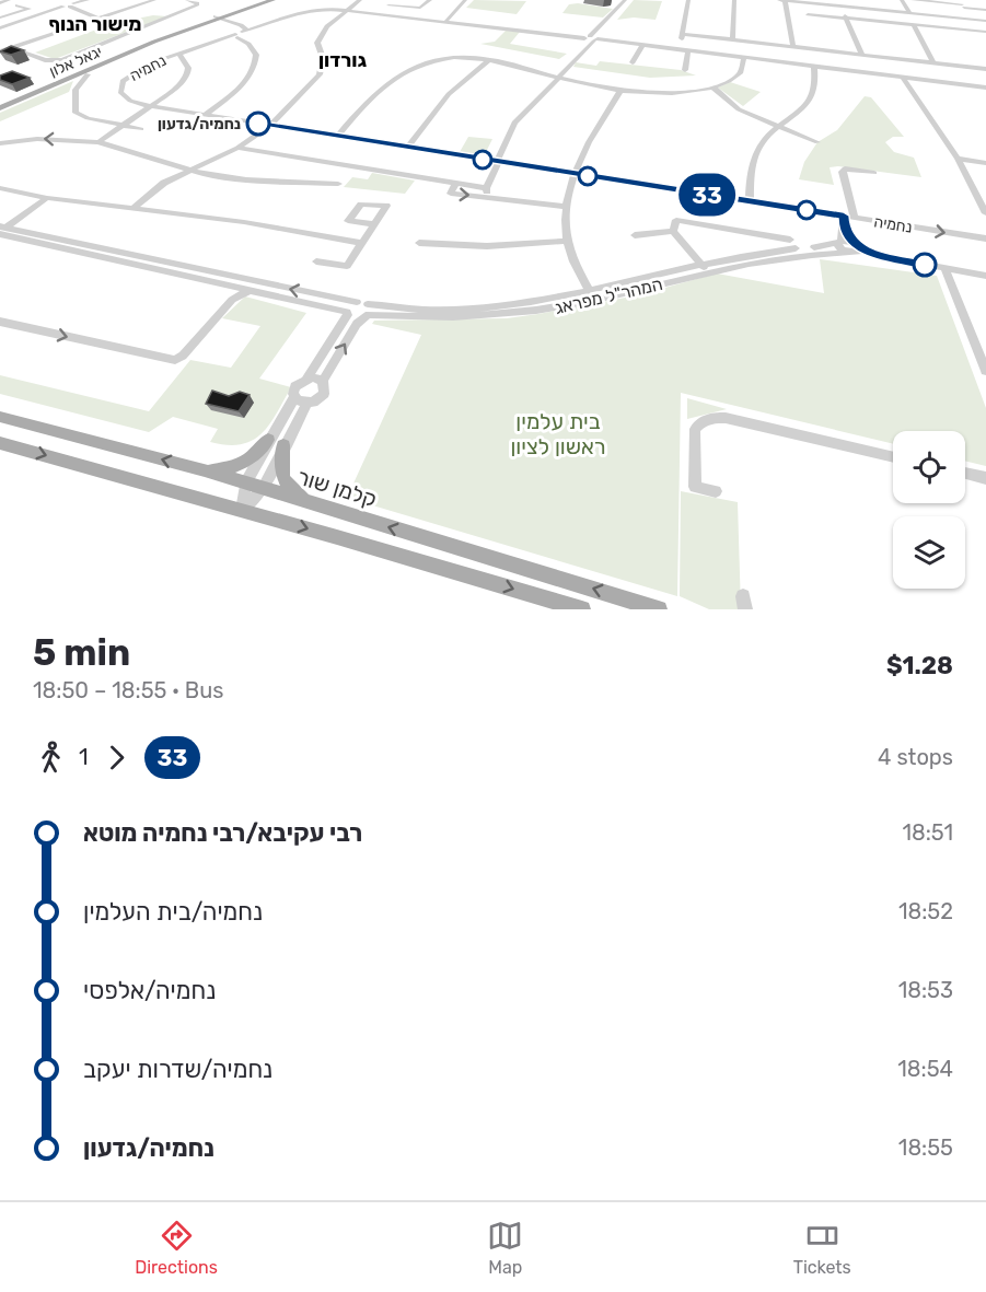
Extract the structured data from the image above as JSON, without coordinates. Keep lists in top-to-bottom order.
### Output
{
  "streets": {
    "main road": ["יגאל אלון", "קלמן שור"],
    "street": ["נחמיה", "המהר\"ל מפראג"]
  },
  "districts": ["מישור הנוף", "גורדון"],
  "parks": ["בית עלמין ראשון לציון"],
  "places": ["נחמיה/גדעון"],
  "lines": ["bus line 33"],
  "page": {
    "on_map": "33",
    "heading": ["5 min", "18:50 – 18:55 · Bus", "$1.28"],
    "legs": ["1", "33", "4 stops"],
    "list": [
      {
        "name": "רבי עקיבא/רבי נחמיה מוטא",
        "value": "18:51"
      },
      {
        "name": "נחמיה/בית העלמין",
        "value": "18:52"
      },
      {
        "name": "נחמיה/אלפסי",
        "value": "18:53"
      },
      {
        "name": "נחמיה/שדרות יעקב",
        "value": "18:54"
      },
      {
        "name": "נחמיה/גדעון",
        "value": "18:55"
      }
    ],
    "tabs": ["Directions", "Map", "Tickets"]
  }
}
